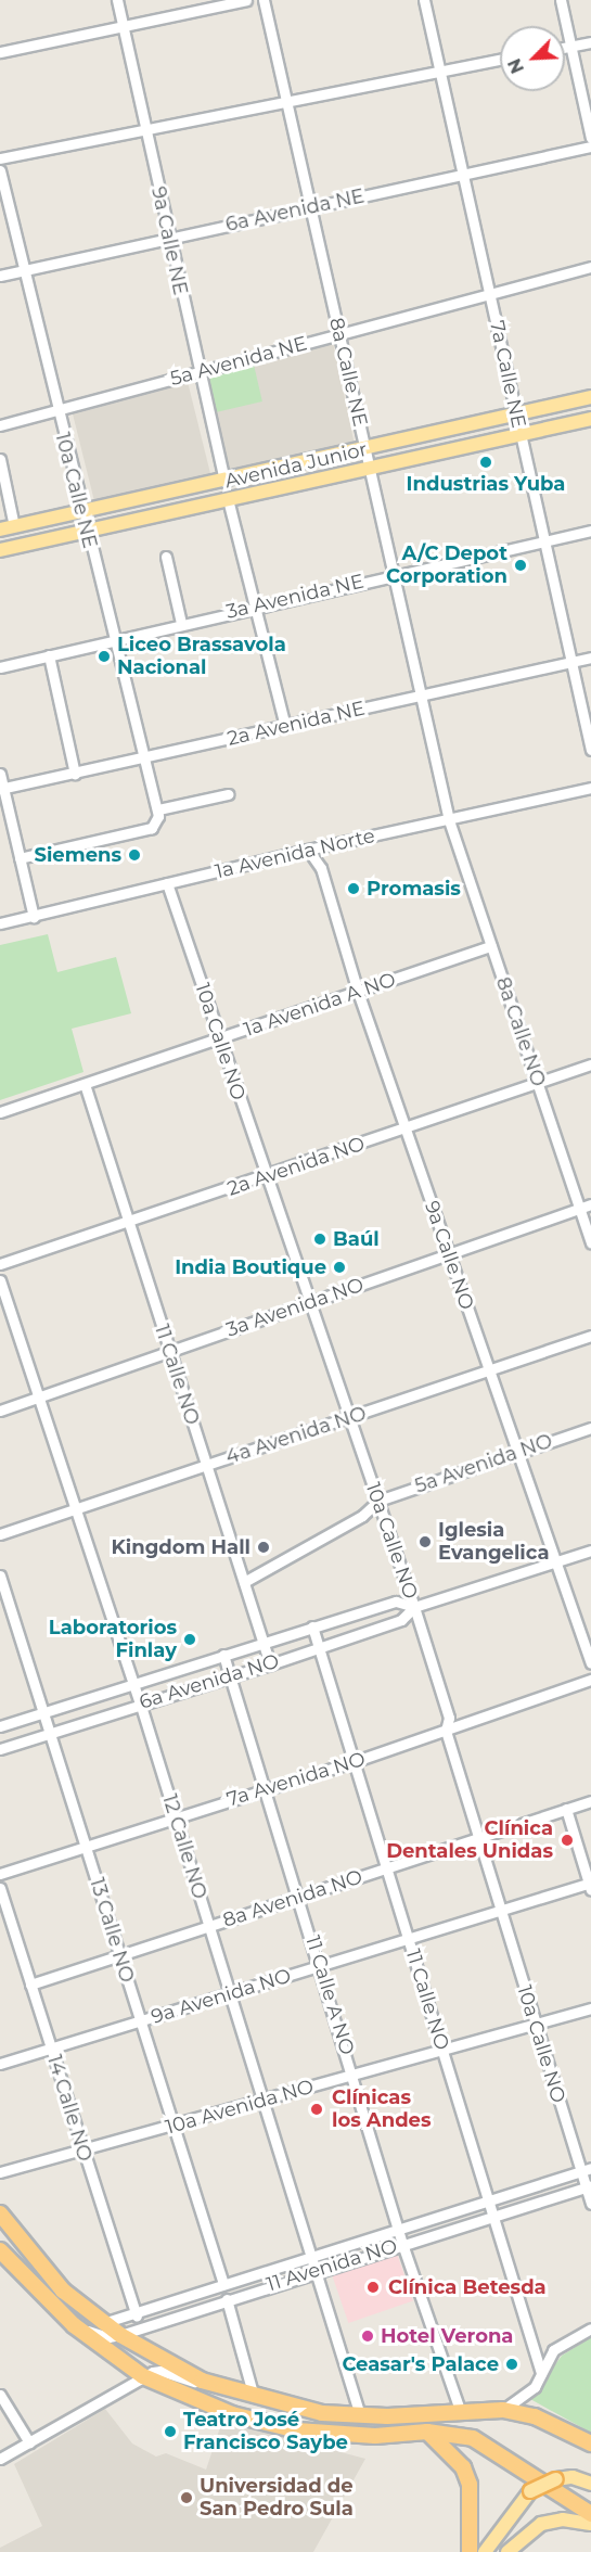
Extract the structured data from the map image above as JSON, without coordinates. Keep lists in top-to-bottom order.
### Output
{
  "streets": {
    "main road": ["Avenida Junior"],
    "street": [
      "6a Avenida NE",
      "9a Calle NE",
      "5a Avenida NE",
      "8a Calle NE",
      "7a Calle NE",
      "10a Calle NE",
      "3a Avenida NE",
      "2a Avenida NE",
      "1a Avenida Norte",
      "1a Avenida A NO",
      "8a Calle NO",
      "10a Calle NO",
      "2a Avenida NO",
      "9a Calle NO",
      "3a Avenida NO",
      "11 Calle NO",
      "4a Avenida NO",
      "5a Avenida NO",
      "6a Avenida NO",
      "7a Avenida NO",
      "12 Calle NO",
      "8a Avenida NO",
      "13 Calle NO",
      "11 Calle A NO",
      "9a Avenida NO",
      "10a Avenida NO",
      "14 Calle NO",
      "11 Avenida NO"
    ]
  },
  "crossings": [
    ["6a Avenida NE", "9a Calle NE"],
    ["6a Avenida NE", "8a Calle NE"],
    ["6a Avenida NE", "7a Calle NE"],
    ["6a Avenida NE", "10a Calle NE"],
    ["9a Calle NE", "5a Avenida NE"],
    ["9a Calle NE", "Avenida Junior"],
    ["5a Avenida NE", "8a Calle NE"],
    ["5a Avenida NE", "7a Calle NE"],
    ["5a Avenida NE", "10a Calle NE"],
    ["8a Calle NE", "Avenida Junior"],
    ["8a Calle NE", "3a Avenida NE"],
    ["8a Calle NE", "2a Avenida NE"],
    ["8a Calle NE", "1a Avenida Norte"],
    ["8a Calle NE", "8a Calle NO"],
    ["7a Calle NE", "Avenida Junior"],
    ["7a Calle NE", "3a Avenida NE"],
    ["7a Calle NE", "2a Avenida NE"],
    ["Avenida Junior", "10a Calle NE"],
    ["10a Calle NE", "3a Avenida NE"],
    ["10a Calle NE", "2a Avenida NE"],
    ["1a Avenida Norte", "8a Calle NO"],
    ["1a Avenida Norte", "10a Calle NO"],
    ["1a Avenida Norte", "9a Calle NO"],
    ["1a Avenida A NO", "8a Calle NO"],
    ["1a Avenida A NO", "10a Calle NO"],
    ["1a Avenida A NO", "9a Calle NO"],
    ["1a Avenida A NO", "11 Calle NO"],
    ["8a Calle NO", "2a Avenida NO"],
    ["8a Calle NO", "3a Avenida NO"],
    ["10a Calle NO", "2a Avenida NO"],
    ["10a Calle NO", "3a Avenida NO"],
    ["10a Calle NO", "4a Avenida NO"],
    ["10a Calle NO", "5a Avenida NO"],
    ["10a Calle NO", "6a Avenida NO"],
    ["10a Calle NO", "7a Avenida NO"],
    ["10a Calle NO", "8a Avenida NO"],
    ["10a Calle NO", "9a Avenida NO"],
    ["10a Calle NO", "10a Avenida NO"],
    ["10a Calle NO", "11 Avenida NO"],
    ["2a Avenida NO", "9a Calle NO"],
    ["2a Avenida NO", "11 Calle NO"],
    ["9a Calle NO", "3a Avenida NO"],
    ["9a Calle NO", "4a Avenida NO"],
    ["9a Calle NO", "5a Avenida NO"],
    ["9a Calle NO", "6a Avenida NO"],
    ["3a Avenida NO", "11 Calle NO"],
    ["3a Avenida NO", "12 Calle NO"],
    ["11 Calle NO", "4a Avenida NO"],
    ["11 Calle NO", "5a Avenida NO"],
    ["11 Calle NO", "6a Avenida NO"],
    ["11 Calle NO", "7a Avenida NO"],
    ["11 Calle NO", "8a Avenida NO"],
    ["11 Calle NO", "9a Avenida NO"],
    ["11 Calle NO", "10a Avenida NO"],
    ["11 Calle NO", "11 Avenida NO"],
    ["4a Avenida NO", "12 Calle NO"],
    ["6a Avenida NO", "12 Calle NO"],
    ["6a Avenida NO", "13 Calle NO"],
    ["6a Avenida NO", "11 Calle A NO"],
    ["7a Avenida NO", "12 Calle NO"],
    ["7a Avenida NO", "13 Calle NO"],
    ["7a Avenida NO", "11 Calle A NO"],
    ["12 Calle NO", "8a Avenida NO"],
    ["12 Calle NO", "9a Avenida NO"],
    ["12 Calle NO", "10a Avenida NO"],
    ["12 Calle NO", "11 Avenida NO"],
    ["8a Avenida NO", "13 Calle NO"],
    ["8a Avenida NO", "11 Calle A NO"],
    ["8a Avenida NO", "14 Calle NO"],
    ["13 Calle NO", "9a Avenida NO"],
    ["13 Calle NO", "10a Avenida NO"],
    ["13 Calle NO", "11 Avenida NO"],
    ["11 Calle A NO", "9a Avenida NO"],
    ["11 Calle A NO", "10a Avenida NO"],
    ["11 Calle A NO", "11 Avenida NO"],
    ["9a Avenida NO", "14 Calle NO"],
    ["10a Avenida NO", "14 Calle NO"],
    ["14 Calle NO", "11 Avenida NO"]
  ],
  "places": [
    "Industrias Yuba",
    "A/C Depot Corporation",
    "Liceo Brassavola Nacional",
    "Siemens",
    "Promasis",
    "Baúl",
    "India Boutique",
    "Iglesia Evangelica",
    "Kingdom Hall",
    "Laboratorios Finlay",
    "Clínica Dentales Unidas",
    "Clínicas los Andes",
    "Clínica Betesda",
    "Hotel Verona",
    "Ceasar's Palace",
    "Teatro José Francisco Saybe",
    "Universidad de San Pedro Sula"
  ],
  "north": "bottom left"
}
